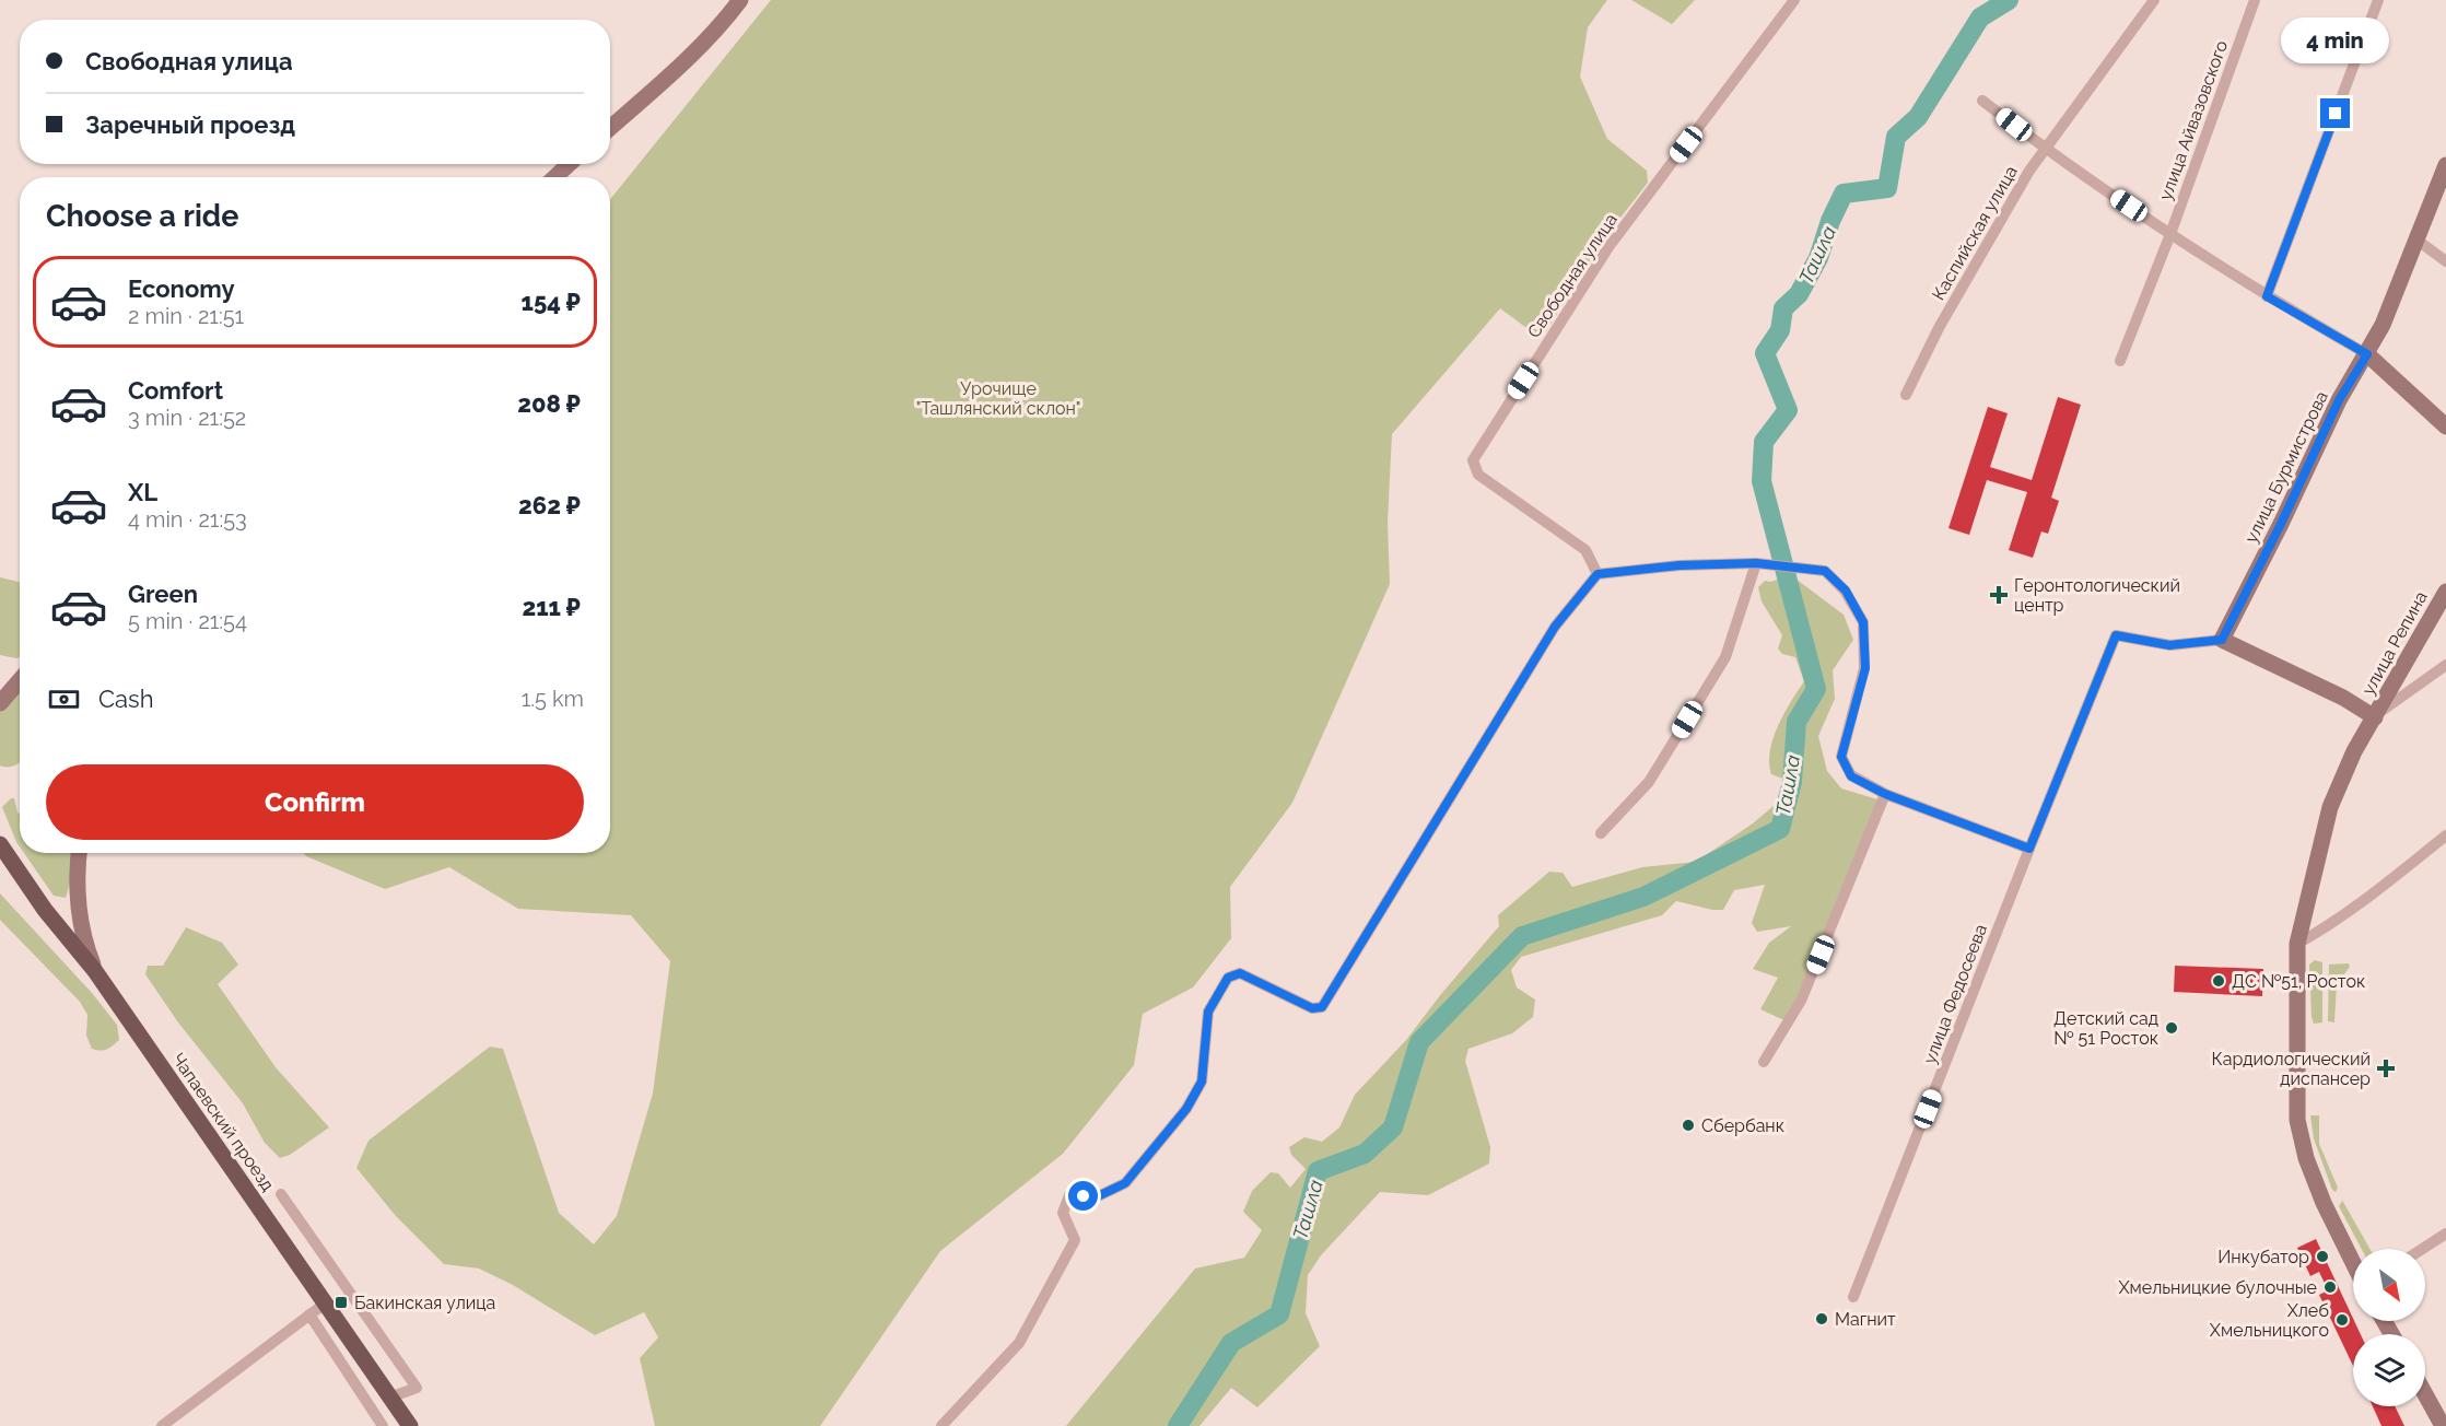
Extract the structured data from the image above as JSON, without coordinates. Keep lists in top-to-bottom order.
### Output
{
  "streets": {
    "main road": ["Чапаевский проезд"],
    "street": [
      "улица Айвазовского",
      "Каспийская улица",
      "Свободная улица",
      "улица Бурмистрова",
      "улица Репина",
      "улица Федосеева"
    ]
  },
  "crossings": [
    ["улица Бурмистрова", "улица Федосеева"]
  ],
  "water": ["Ташла"],
  "parks": ["Урочище \"Ташлянский склон\""],
  "places": {
    "health": ["Геронтологический центр", "Кардиологический диспансер"],
    "other": [
      "ДС №51, Росток",
      "Детский сад № 51 Росток",
      "Сбербанк",
      "Инкубатор",
      "Хмельницкие булочные",
      "Магнит",
      "Хлеб Хмельницкого"
    ],
    "transit": ["Бакинская улица"]
  },
  "north": "bottom right",
  "page": {
    "bubble": "4 min",
    "banner": ["Свободная улица", "Заречный проезд"],
    "heading": "Choose a ride",
    "list": [
      {
        "name": "Economy",
        "note": "2 min · 21:51",
        "value": "154 ₽"
      },
      {
        "name": "Comfort",
        "note": "3 min · 21:52",
        "value": "208 ₽"
      },
      {
        "name": "XL",
        "note": "4 min · 21:53",
        "value": "262 ₽"
      },
      {
        "name": "Green",
        "note": "5 min · 21:54",
        "value": "211 ₽"
      }
    ],
    "pay": ["Cash", "1.5 km"],
    "buttons": "Confirm"
  }
}
